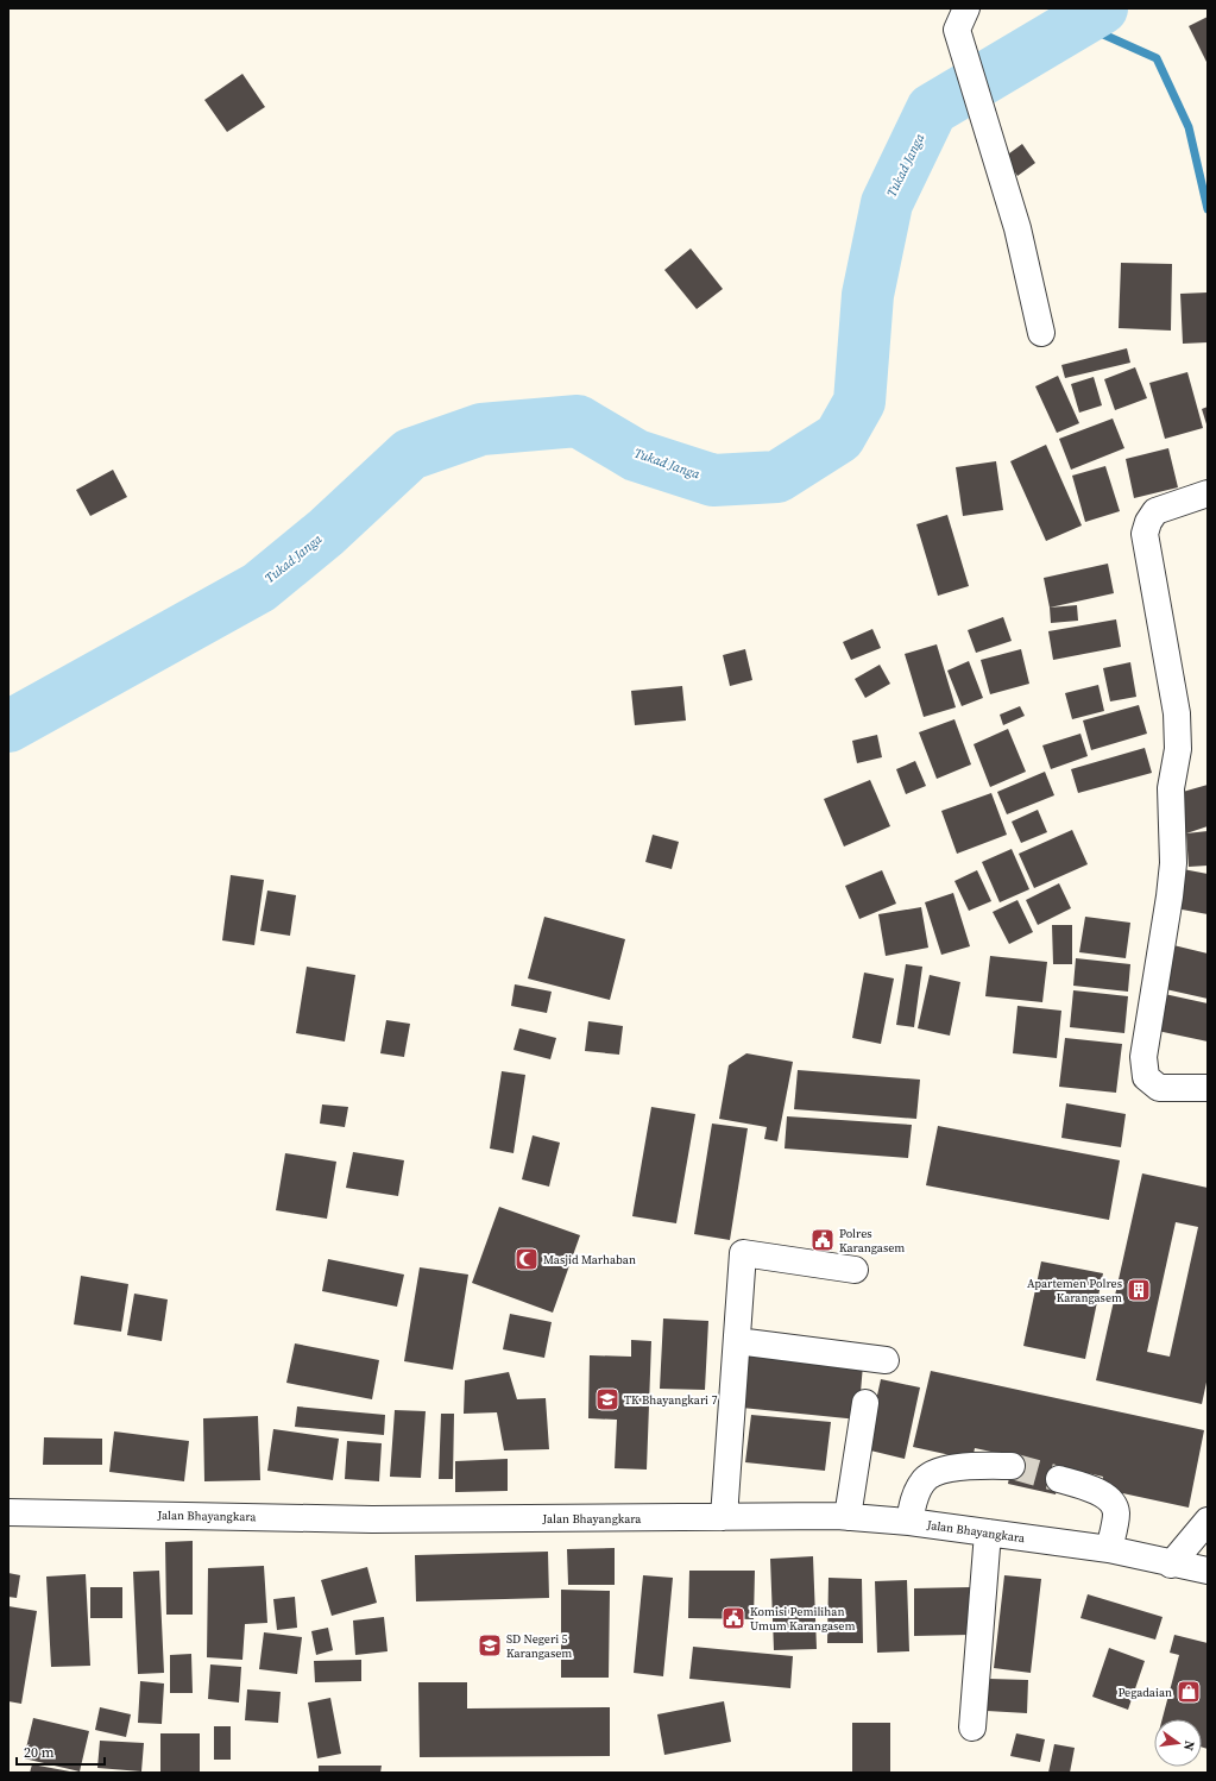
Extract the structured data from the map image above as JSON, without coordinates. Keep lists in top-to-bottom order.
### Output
{
  "streets": {
    "street": ["Jalan Bhayangkara"]
  },
  "water": ["Tukad Janga"],
  "places": {
    "public building": ["Polres Karangasem", "Komisi Pemilihan Umum Karangasem"],
    "mosque": ["Masjid Marhaban"],
    "building": ["Apartemen Polres Karangasem"],
    "school or university": ["TK Bhayangkari 7", "SD Negeri 5 Karangasem"],
    "shop": ["Pegadaian"]
  },
  "scale_bar": "20 m",
  "north": "right"
}
